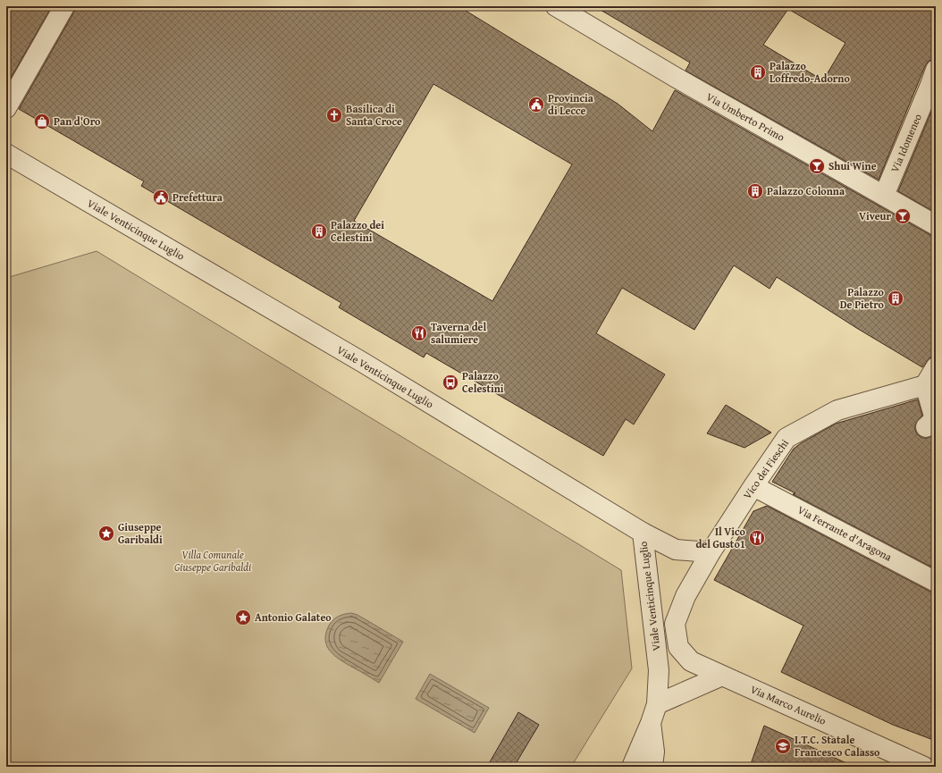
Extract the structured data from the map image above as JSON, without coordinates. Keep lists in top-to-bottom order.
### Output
{
  "streets": {
    "street": [
      "Via Umberto Primo",
      "Via Idomeneo",
      "Viale Venticinque Luglio",
      "Vico dei Fieschi",
      "Via Ferrante d'Aragona",
      "Via Marco Aurelio"
    ]
  },
  "crossings": [
    ["Via Umberto Primo", "Via Idomeneo"],
    ["Vico dei Fieschi", "Via Ferrante d'Aragona"],
    ["Vico dei Fieschi", "Via Marco Aurelio"]
  ],
  "parks": ["Villa Comunale Giuseppe Garibaldi"],
  "places": {
    "building": [
      "Palazzo Loffredo-Adorno",
      "Palazzo Colonna",
      "Palazzo dei Celestini",
      "Palazzo De Pietro"
    ],
    "public building": ["Provincia di Lecce", "Prefettura"],
    "church": ["Basilica di Santa Croce"],
    "shop": ["Pan d'Oro"],
    "bar": ["Shui Wine", "Viveur"],
    "restaurant": ["Taverna del salumiere", "Il Vico del Gusto1"],
    "bus stop": ["Palazzo Celestini"],
    "place": ["Giuseppe Garibaldi", "Antonio Galateo"],
    "school or university": ["I.T.C. Statale Francesco Calasso"]
  }
}
